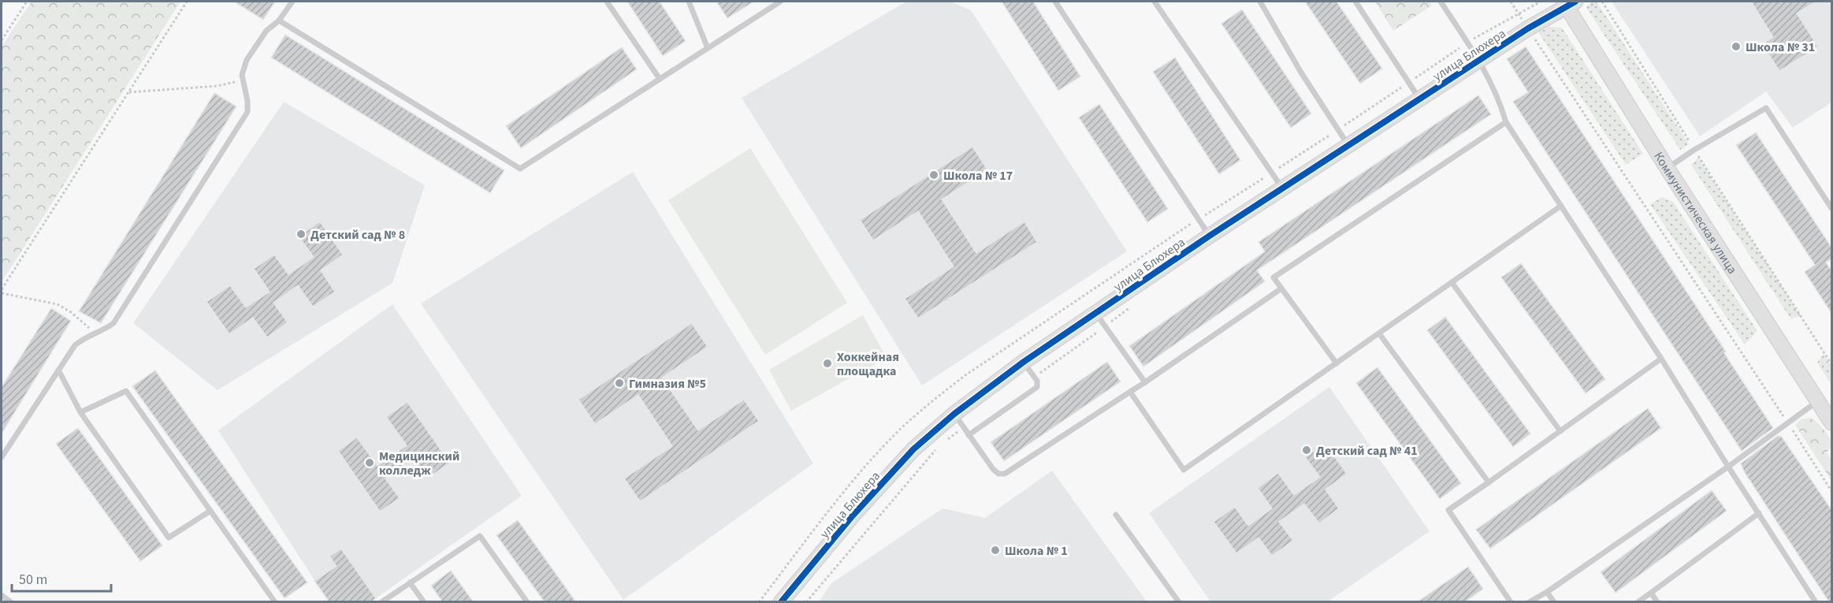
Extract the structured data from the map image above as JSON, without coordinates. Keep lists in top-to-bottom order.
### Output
{
  "streets": {
    "street": ["улица Блюхера", "Коммунистическая улица"]
  },
  "crossings": [
    ["улица Блюхера", "Коммунистическая улица"]
  ],
  "places": [
    "Школа № 31",
    "Школа № 17",
    "Детский сад № 8",
    "Хоккейная площадка",
    "Гимназия №5",
    "Детский сад № 41",
    "Медицинский колледж",
    "Школа № 1"
  ],
  "scale_bar": "50 m"
}
